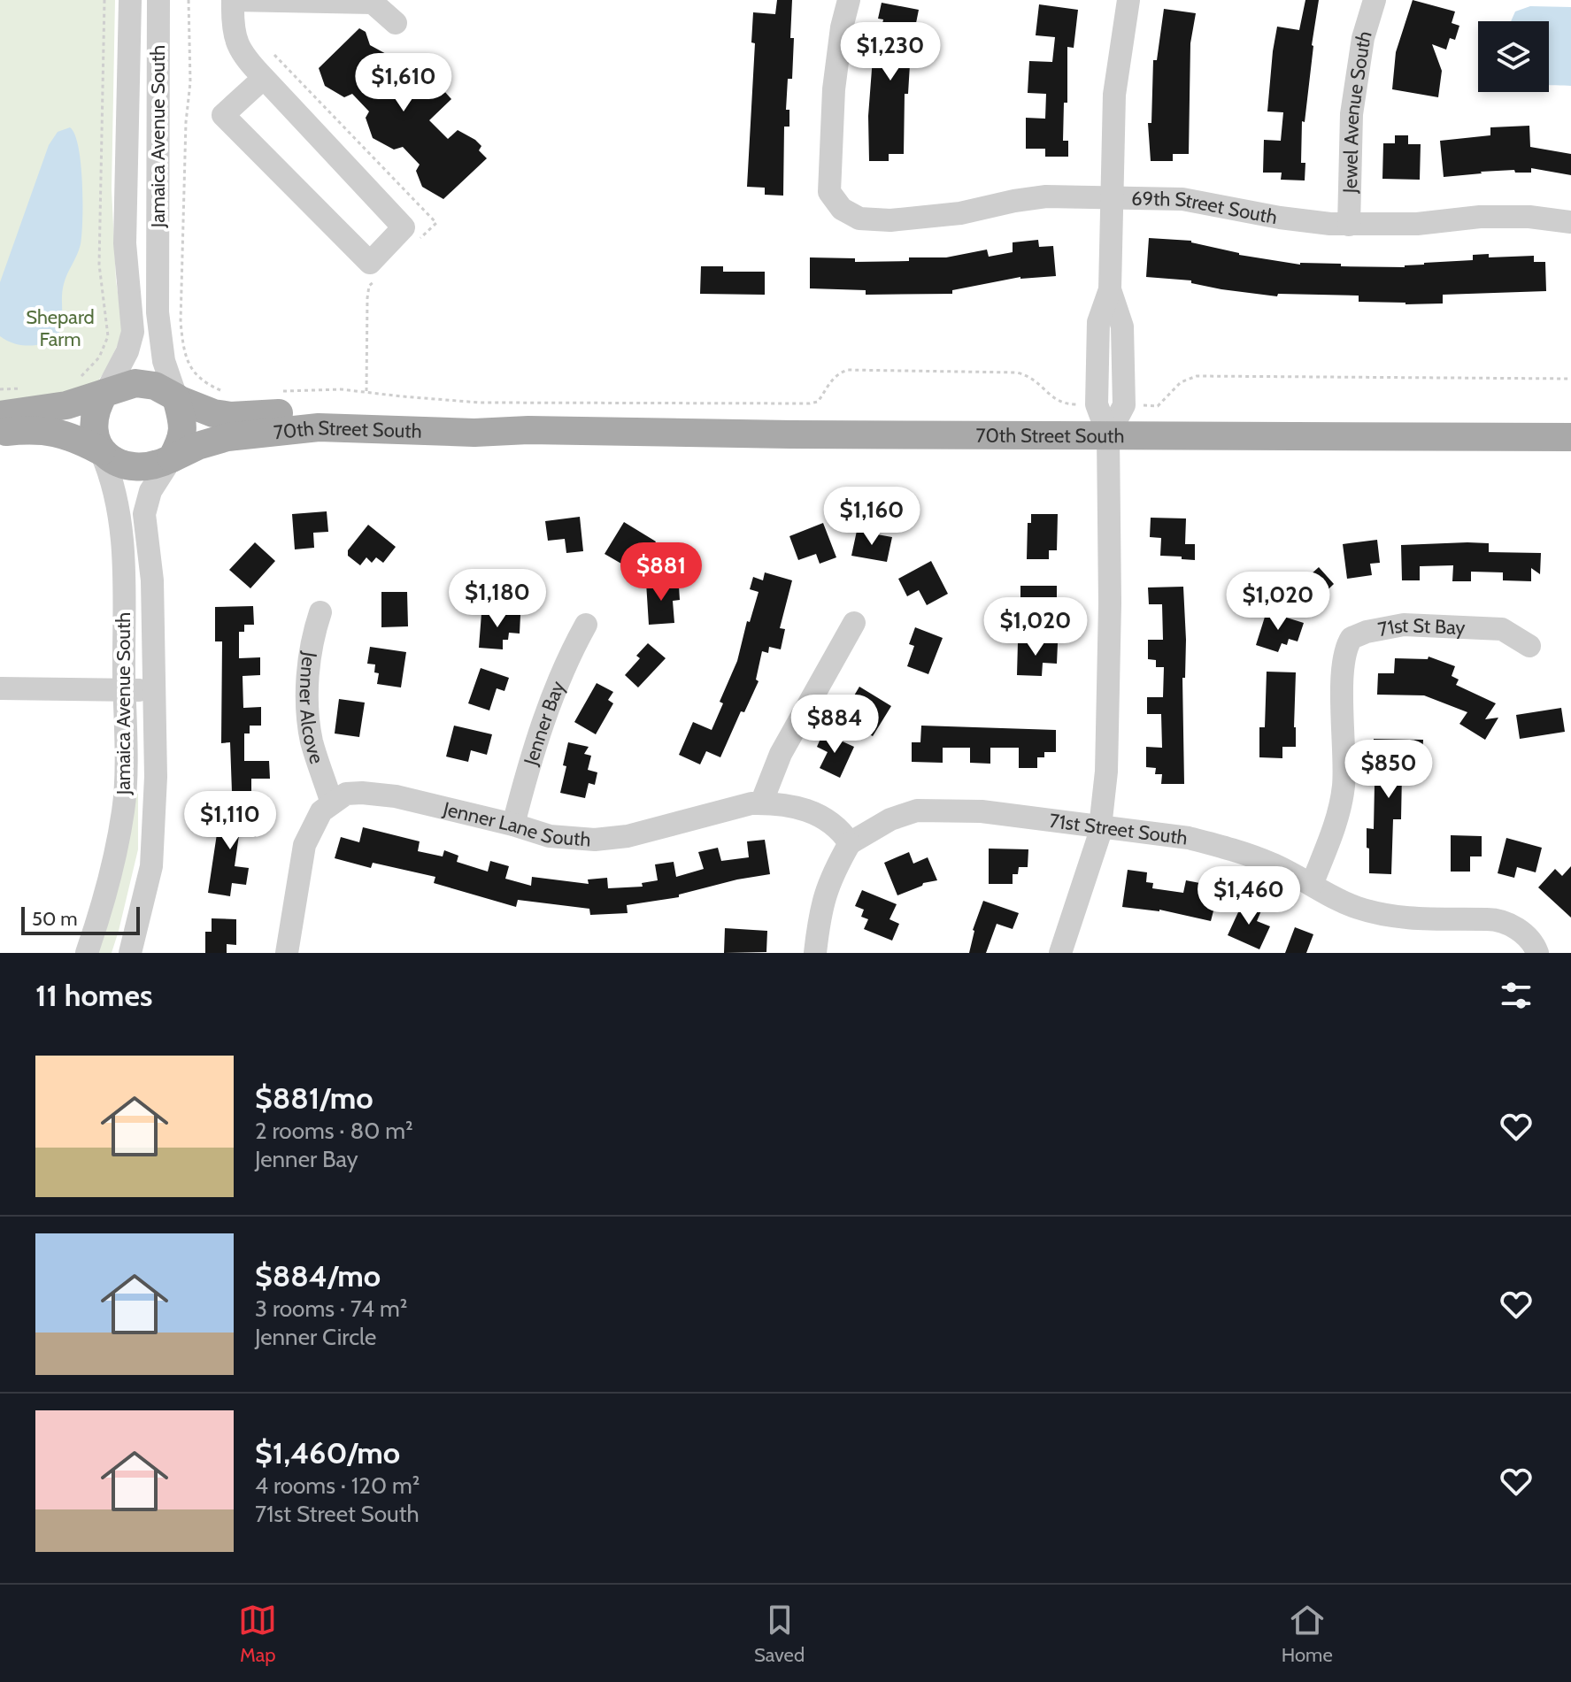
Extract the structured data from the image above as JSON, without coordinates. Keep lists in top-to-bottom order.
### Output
{
  "streets": {
    "main road": ["70th Street South"],
    "street": [
      "Jewel Avenue South",
      "Jamaica Avenue South",
      "69th Street South",
      "71st St Bay",
      "Jenner Alcove",
      "Jenner Bay",
      "Jenner Lane South",
      "71st Street South"
    ]
  },
  "crossings": [
    ["Jewel Avenue South", "69th Street South"],
    ["Jamaica Avenue South", "70th Street South"],
    ["71st St Bay", "71st Street South"],
    ["Jenner Alcove", "Jenner Lane South"],
    ["Jenner Bay", "Jenner Lane South"],
    ["Jenner Lane South", "71st Street South"]
  ],
  "parks": ["Shepard Farm"],
  "scale_bar": "50 m",
  "page": {
    "price": [
      "$1,230",
      "$1,610",
      "$1,160",
      "$881",
      "$1,180",
      "$1,020",
      "$1,020",
      "$884",
      "$850",
      "$1,110",
      "$1,460"
    ],
    "scale": "50 m",
    "heading": "11 homes",
    "list": [
      {
        "name": "$881/mo",
        "note": "2 rooms · 80 m² · Jenner Bay"
      },
      {
        "name": "$884/mo",
        "note": "3 rooms · 74 m² · Jenner Circle"
      },
      {
        "name": "$1,460/mo",
        "note": "4 rooms · 120 m² · 71st Street South"
      }
    ],
    "tabs": ["Map", "Saved", "Home"]
  }
}
